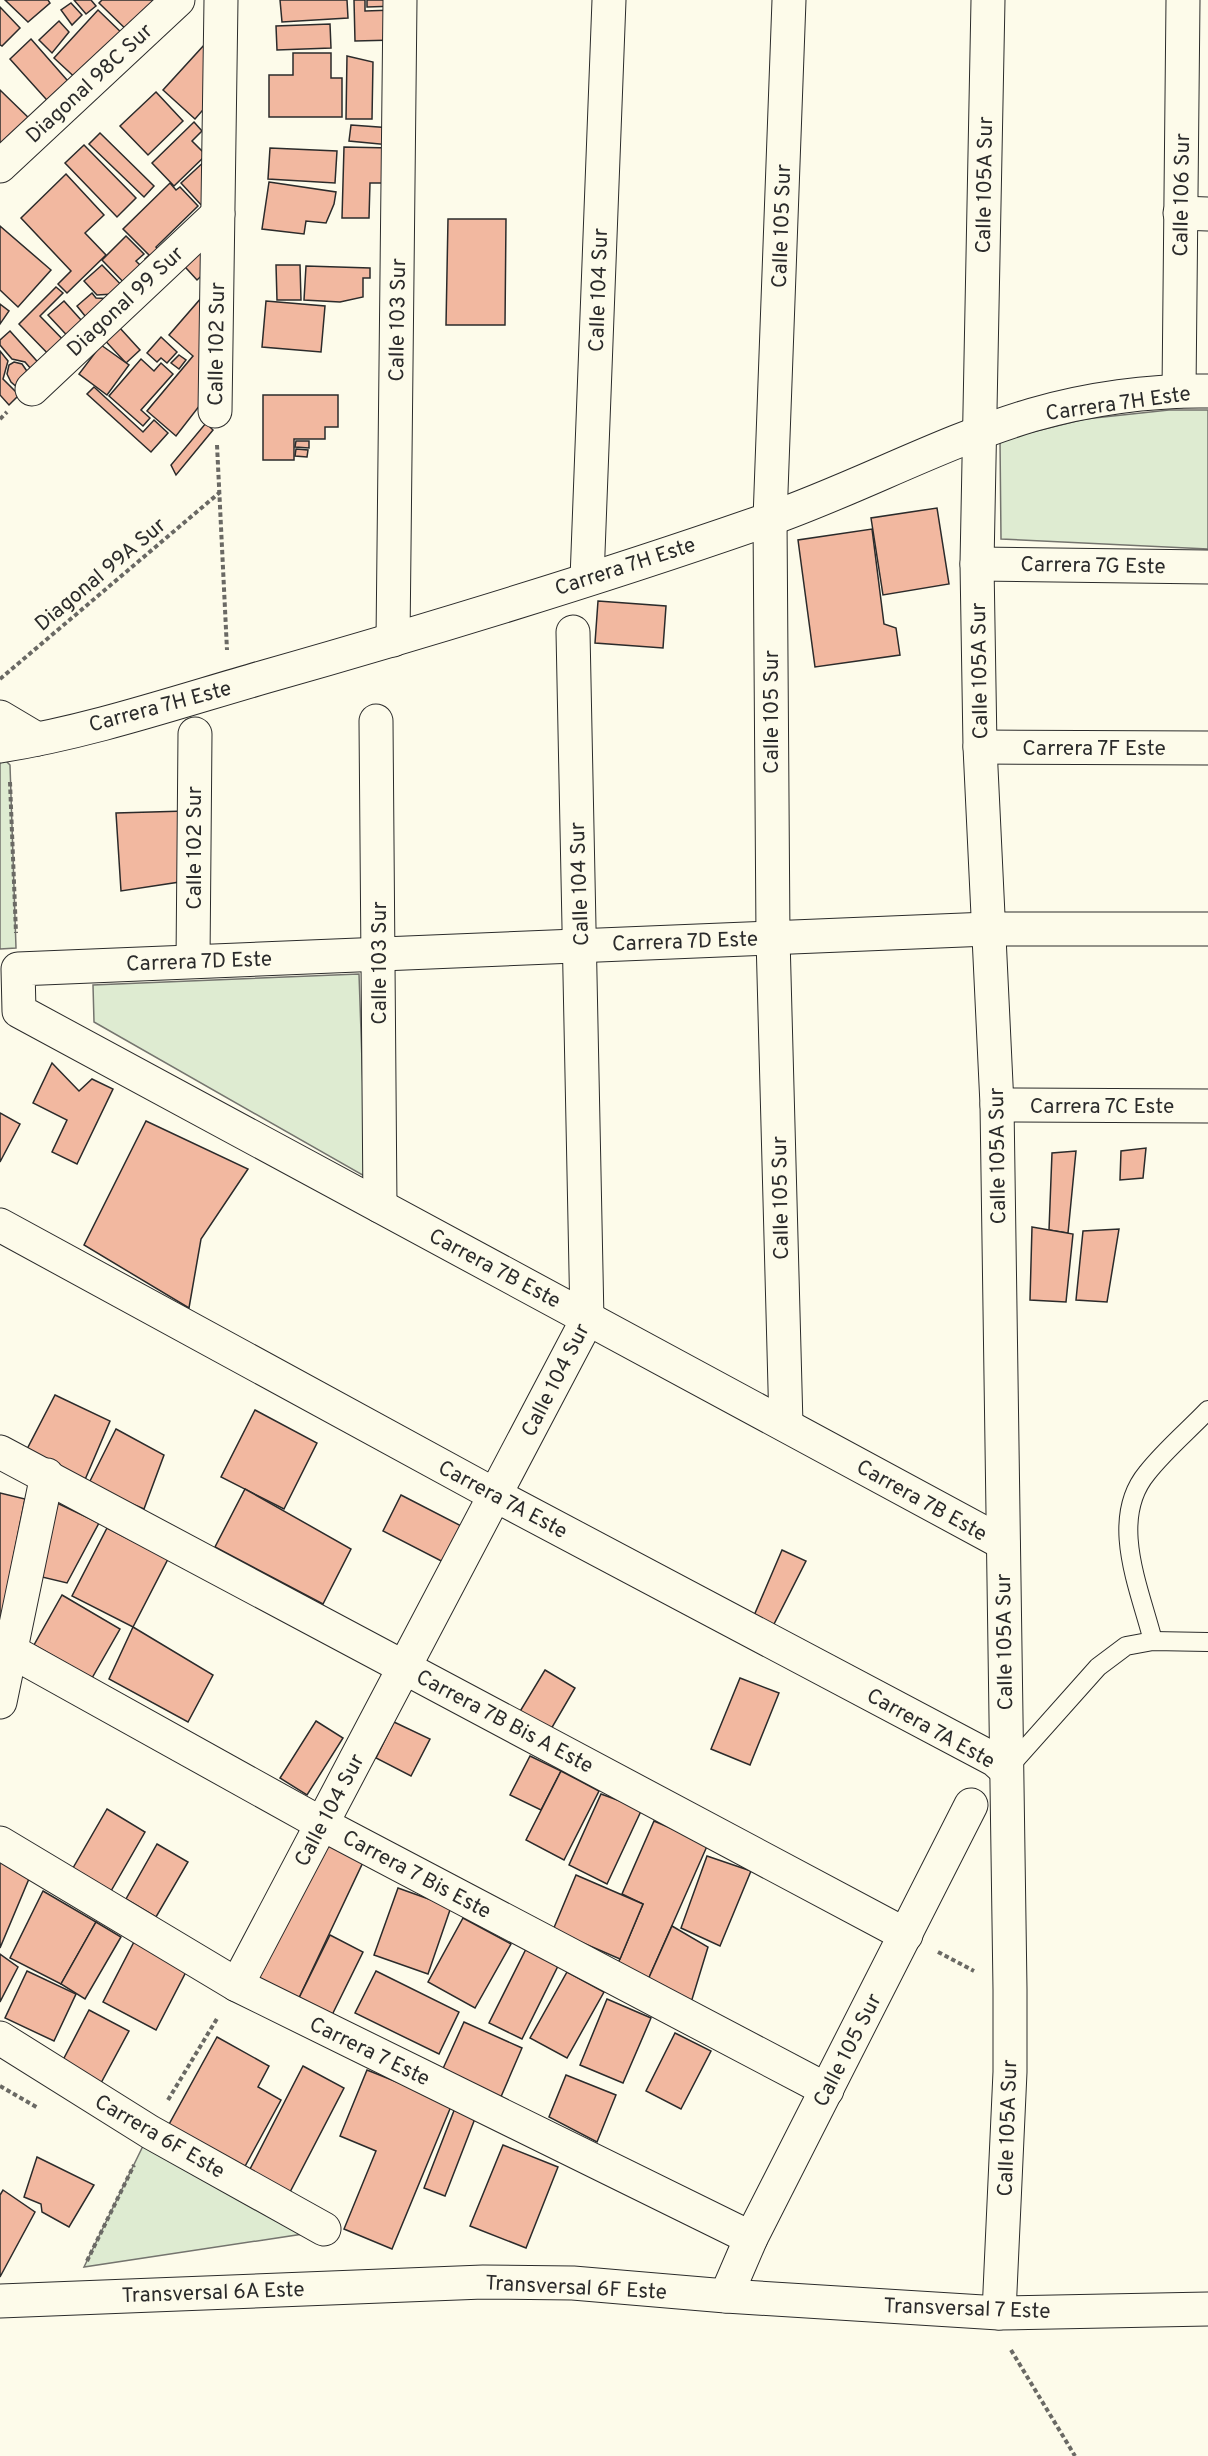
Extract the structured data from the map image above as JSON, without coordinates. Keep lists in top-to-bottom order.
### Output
{
  "streets": {
    "street": [
      "Diagonal 98C Sur",
      "Calle 105A Sur",
      "Calle 106 Sur",
      "Calle 105 Sur",
      "Calle 104 Sur",
      "Diagonal 99 Sur",
      "Calle 103 Sur",
      "Calle 102 Sur",
      "Carrera 7H Este",
      "Carrera 7G Este",
      "Carrera 7F Este",
      "Carrera 7D Este",
      "Carrera 7C Este",
      "Carrera 7B Este",
      "Carrera 7A Este",
      "Carrera 7B Bis A Este",
      "Carrera 7 Bis Este",
      "Carrera 7 Este",
      "Carrera 6F Este",
      "Transversal 6F Este",
      "Transversal 6A Este",
      "Transversal 7 Este"
    ],
    "path": ["Diagonal 99A Sur"]
  },
  "crossings": [
    ["Calle 105A Sur", "Carrera 7H Este"],
    ["Calle 105A Sur", "Carrera 7G Este"],
    ["Calle 105A Sur", "Carrera 7F Este"],
    ["Calle 105A Sur", "Carrera 7D Este"],
    ["Calle 105A Sur", "Carrera 7C Este"],
    ["Calle 105A Sur", "Carrera 7B Este"],
    ["Calle 105A Sur", "Carrera 7A Este"],
    ["Calle 105A Sur", "Transversal 7 Este"],
    ["Calle 106 Sur", "Carrera 7H Este"],
    ["Calle 105 Sur", "Carrera 7H Este"],
    ["Calle 105 Sur", "Carrera 7D Este"],
    ["Calle 105 Sur", "Carrera 7B Este"],
    ["Calle 105 Sur", "Carrera 7B Bis A Este"],
    ["Calle 105 Sur", "Carrera 7 Bis Este"],
    ["Calle 105 Sur", "Carrera 7 Este"],
    ["Calle 105 Sur", "Transversal 6F Este"],
    ["Calle 105 Sur", "Transversal 7 Este"],
    ["Calle 104 Sur", "Carrera 7H Este"],
    ["Calle 104 Sur", "Carrera 7D Este"],
    ["Calle 104 Sur", "Carrera 7B Este"],
    ["Calle 104 Sur", "Carrera 7A Este"],
    ["Calle 104 Sur", "Carrera 7B Bis A Este"],
    ["Calle 104 Sur", "Carrera 7 Bis Este"],
    ["Calle 104 Sur", "Carrera 7 Este"],
    ["Diagonal 99 Sur", "Calle 102 Sur"],
    ["Calle 103 Sur", "Carrera 7H Este"],
    ["Calle 103 Sur", "Carrera 7D Este"],
    ["Calle 103 Sur", "Carrera 7B Este"],
    ["Calle 102 Sur", "Carrera 7H Este"],
    ["Calle 102 Sur", "Diagonal 99A Sur"],
    ["Calle 102 Sur", "Carrera 7D Este"],
    ["Carrera 7D Este", "Carrera 7B Este"],
    ["Transversal 6F Este", "Transversal 6A Este"],
    ["Transversal 6F Este", "Transversal 7 Este"]
  ]
}
